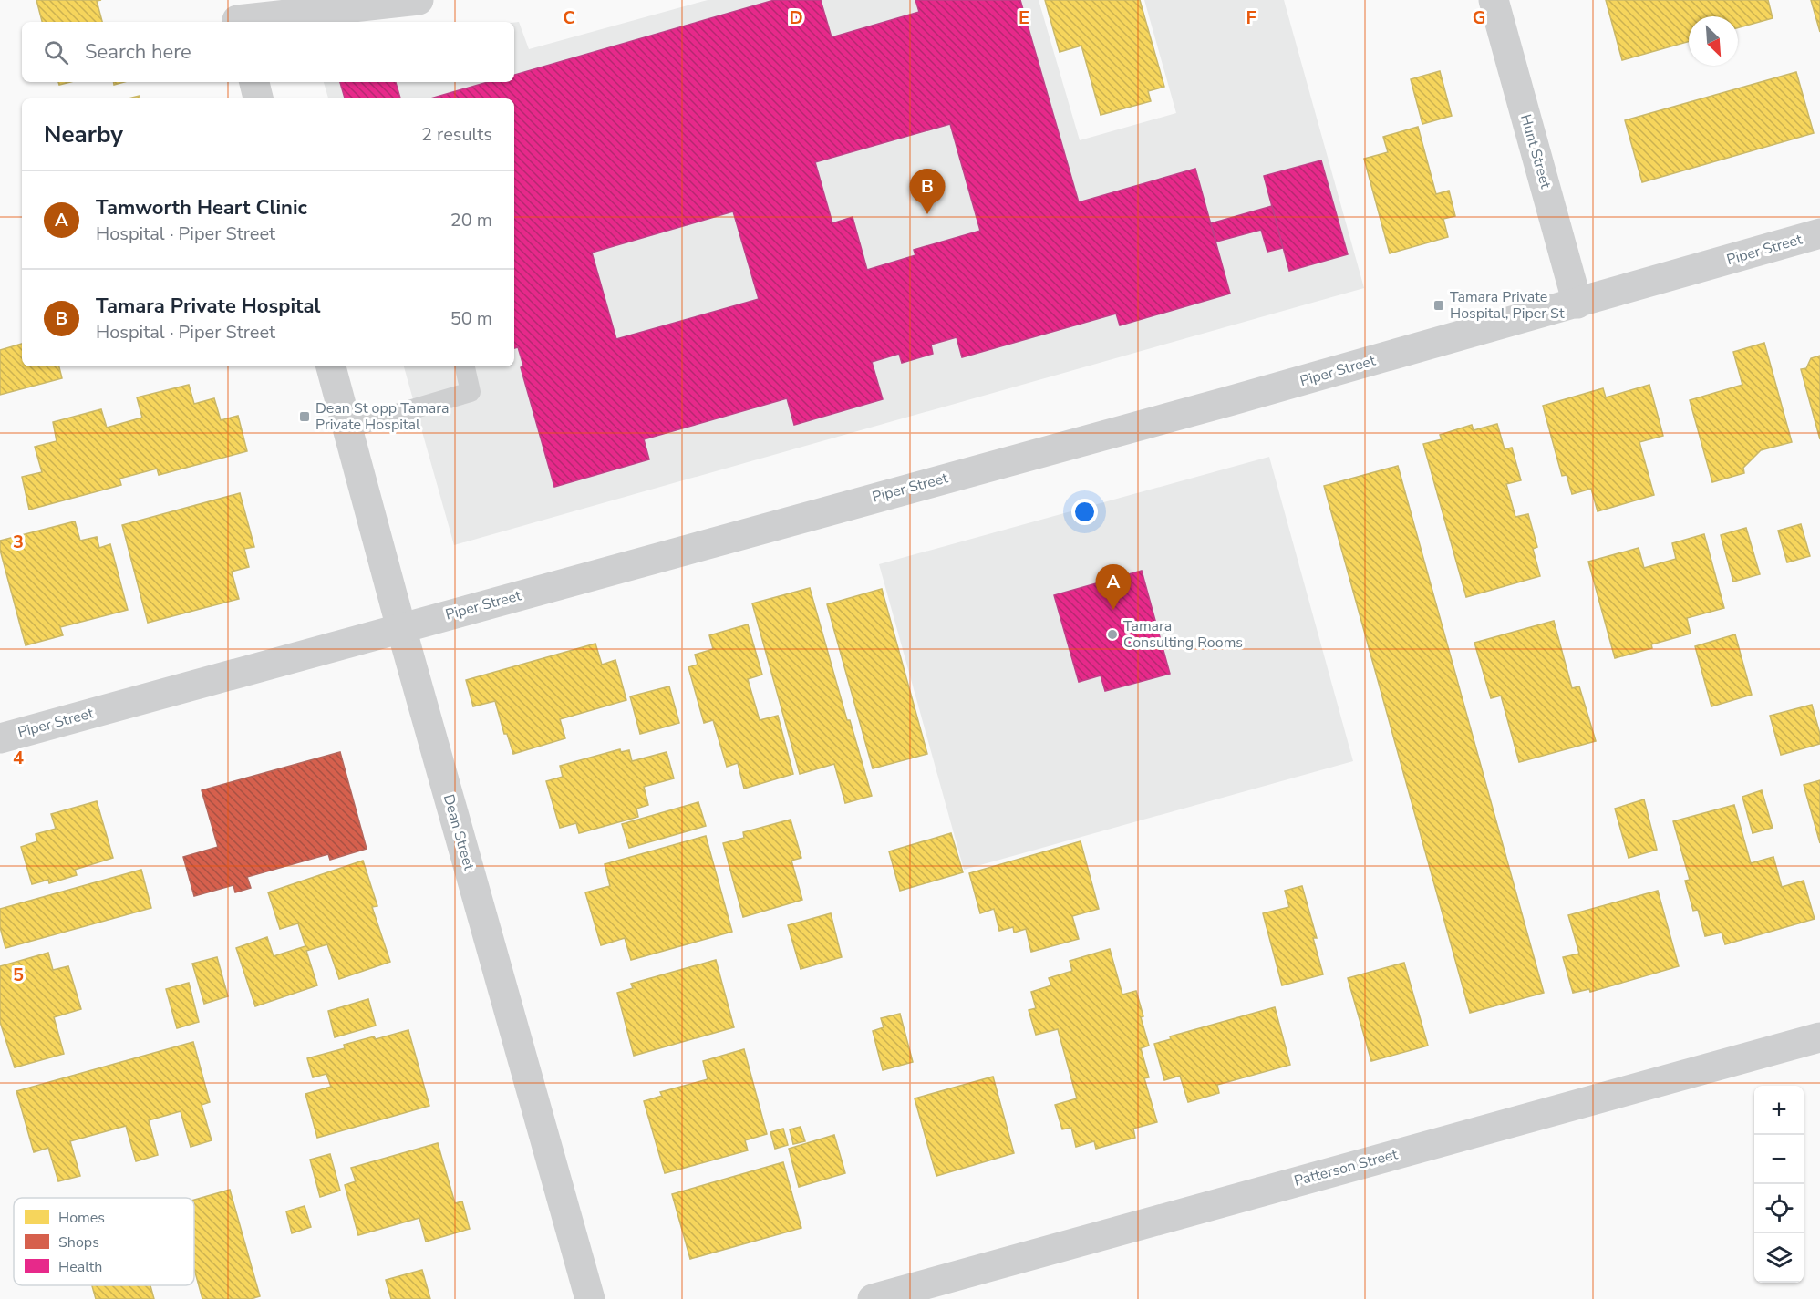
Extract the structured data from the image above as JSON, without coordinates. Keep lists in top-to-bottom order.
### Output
{
  "streets": {
    "street": [
      "Hunt Street",
      "Piper Street",
      "Dean Street",
      "Patterson Street"
    ]
  },
  "crossings": [
    ["Hunt Street", "Piper Street"],
    ["Piper Street", "Dean Street"]
  ],
  "places": {
    "transit": ["Tamara Private Hospital, Piper St", "Dean St opp Tamara Private Hospital"],
    "other": ["Tamara Consulting Rooms"]
  },
  "legend": ["Homes", "Shops", "Health"],
  "north": "bottom right",
  "page": {
    "search": "Search here",
    "heading": ["Nearby", "2 results"],
    "pins": ["B", "A"],
    "list": [
      {
        "mark": "A",
        "name": "Tamworth Heart Clinic",
        "note": "Hospital · Piper Street",
        "value": "20 m"
      },
      {
        "mark": "B",
        "name": "Tamara Private Hospital",
        "note": "Hospital · Piper Street",
        "value": "50 m"
      }
    ],
    "map_buttons": ["+", "−"]
  },
  "grid": {
    "columns": [
      "C",
      "D",
      "E",
      "F",
      "G"
    ],
    "rows": ["3", "4", "5"]
  }
}
